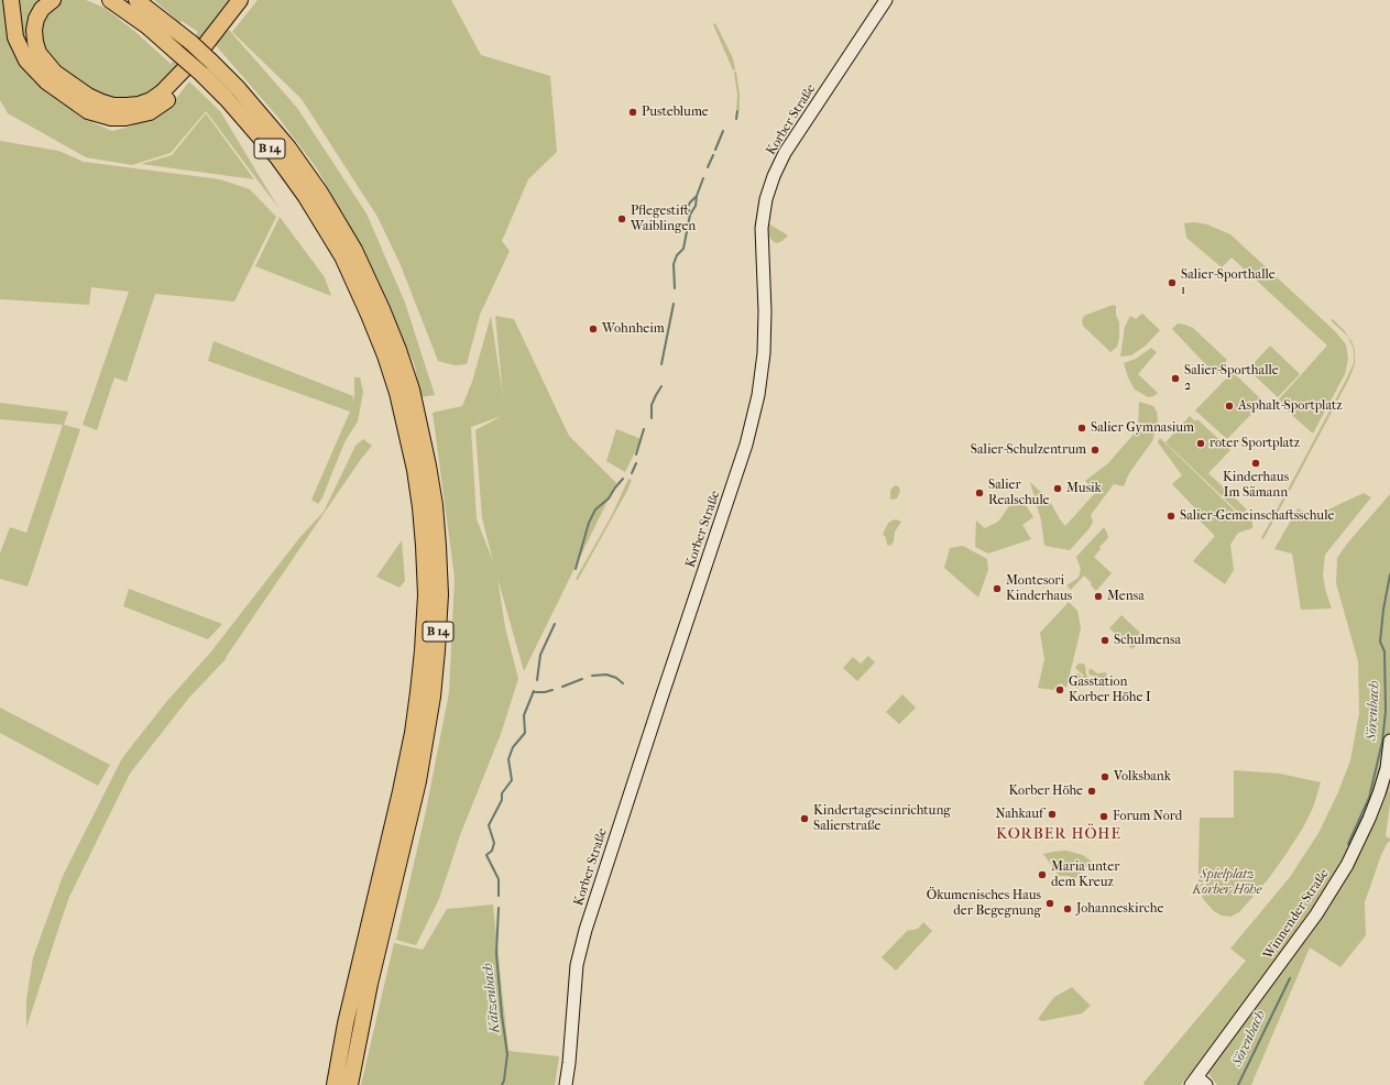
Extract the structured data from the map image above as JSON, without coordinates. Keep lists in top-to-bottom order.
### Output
{
  "streets": {
    "highway": ["B 14"],
    "street": ["Korber Straße", "Winnender Straße"]
  },
  "districts": ["KORBER HÖHE"],
  "water": ["Sörenbach", "Kätzenbach"],
  "parks": ["Spielplatz Korber Höhe"],
  "places": [
    "Pusteblume",
    "Pflegestift Waiblingen",
    "Salier-Sporthalle 1",
    "Wohnheim",
    "Salier-Sporthalle 2",
    "Asphalt-Sportplatz",
    "Salier Gymnasium",
    "roter Sportplatz",
    "Salier-Schulzentrum",
    "Kinderhaus Im Sämann",
    "Musik",
    "Salier Realschule",
    "Salier-Gemeinschaftsschule",
    "Montesori Kinderhaus",
    "Mensa",
    "Schulmensa",
    "Gasstation Korber Höhe I",
    "Volksbank",
    "Korber Höhe",
    "Nahkauf",
    "Forum Nord",
    "Kindertageseinrichtung Salierstraße",
    "Maria unter dem Kreuz",
    "Ökumenisches Haus der Begegnung",
    "Johanneskirche"
  ]
}
